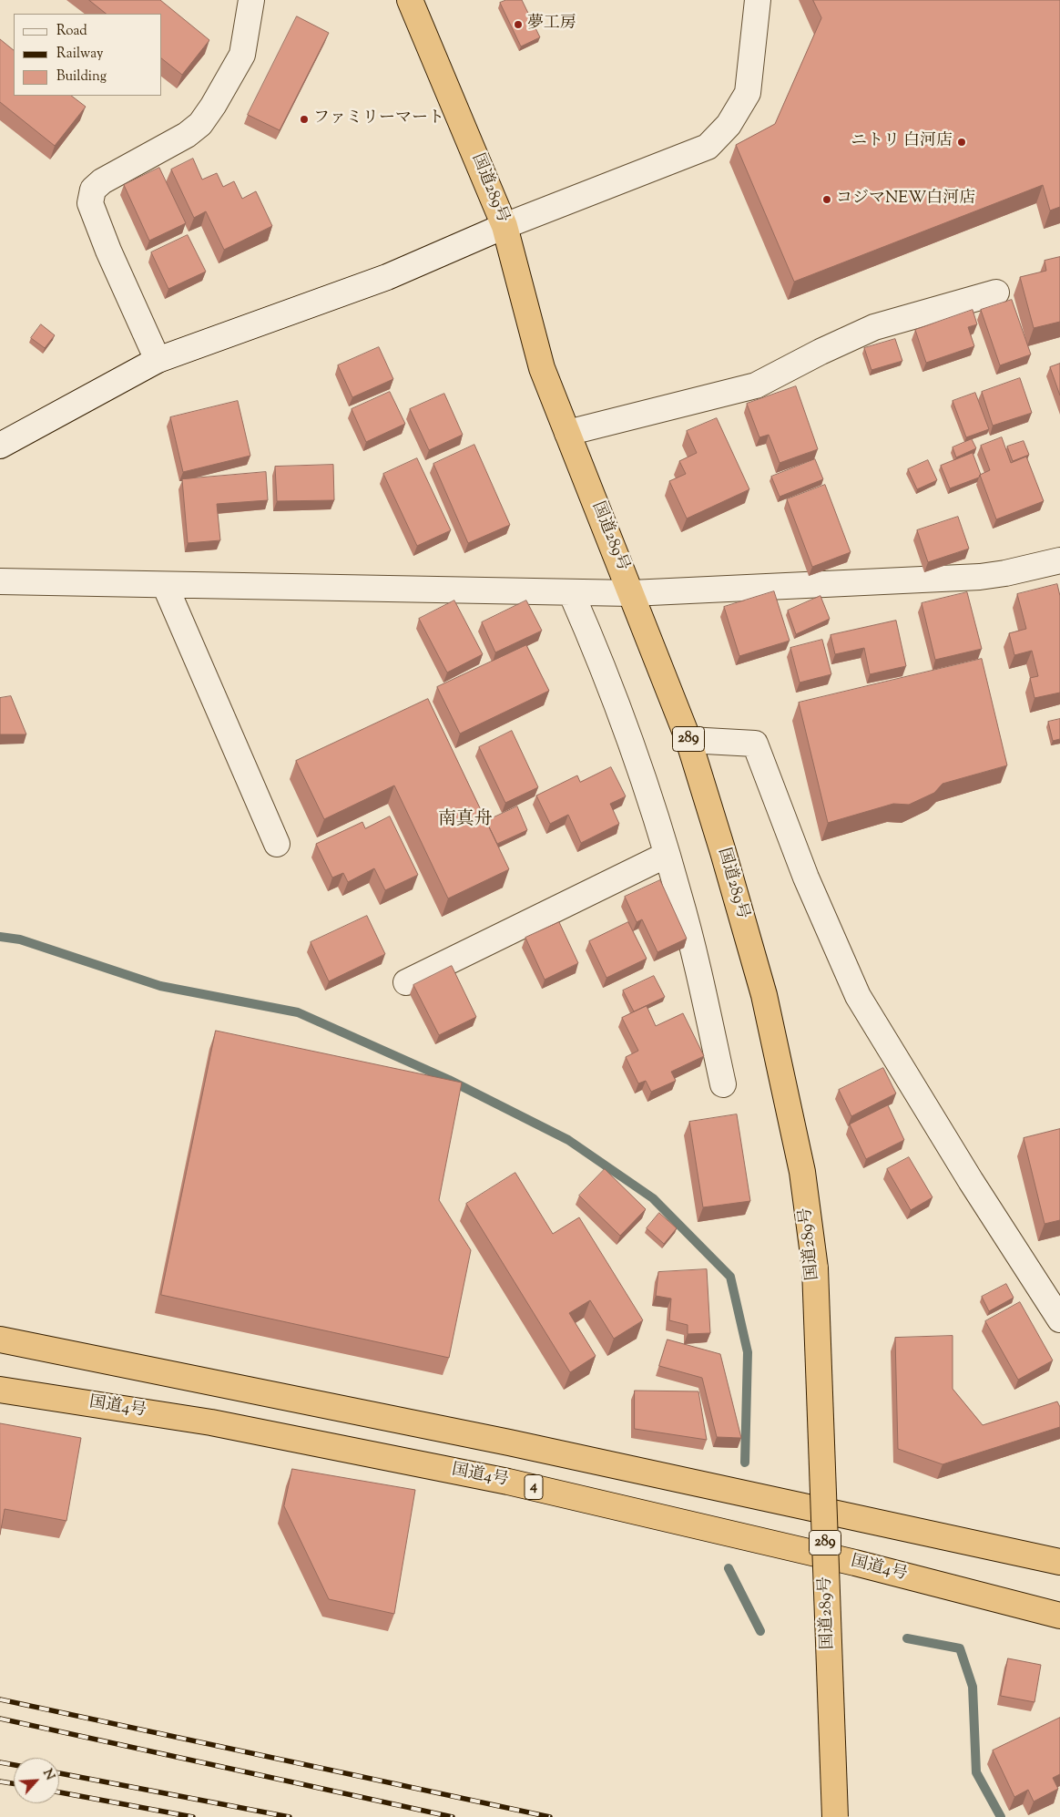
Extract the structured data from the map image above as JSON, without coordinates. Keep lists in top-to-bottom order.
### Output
{
  "streets": {
    "highway": [
      "国道289号",
      "289",
      "国道4号",
      "4"
    ]
  },
  "districts": ["南真舟"],
  "places": [
    "夢工房",
    "ファミリーマート",
    "ニトリ 白河店",
    "コジマNEW白河店"
  ],
  "legend": ["Road", "Railway", "Building"],
  "north": "top right"
}
